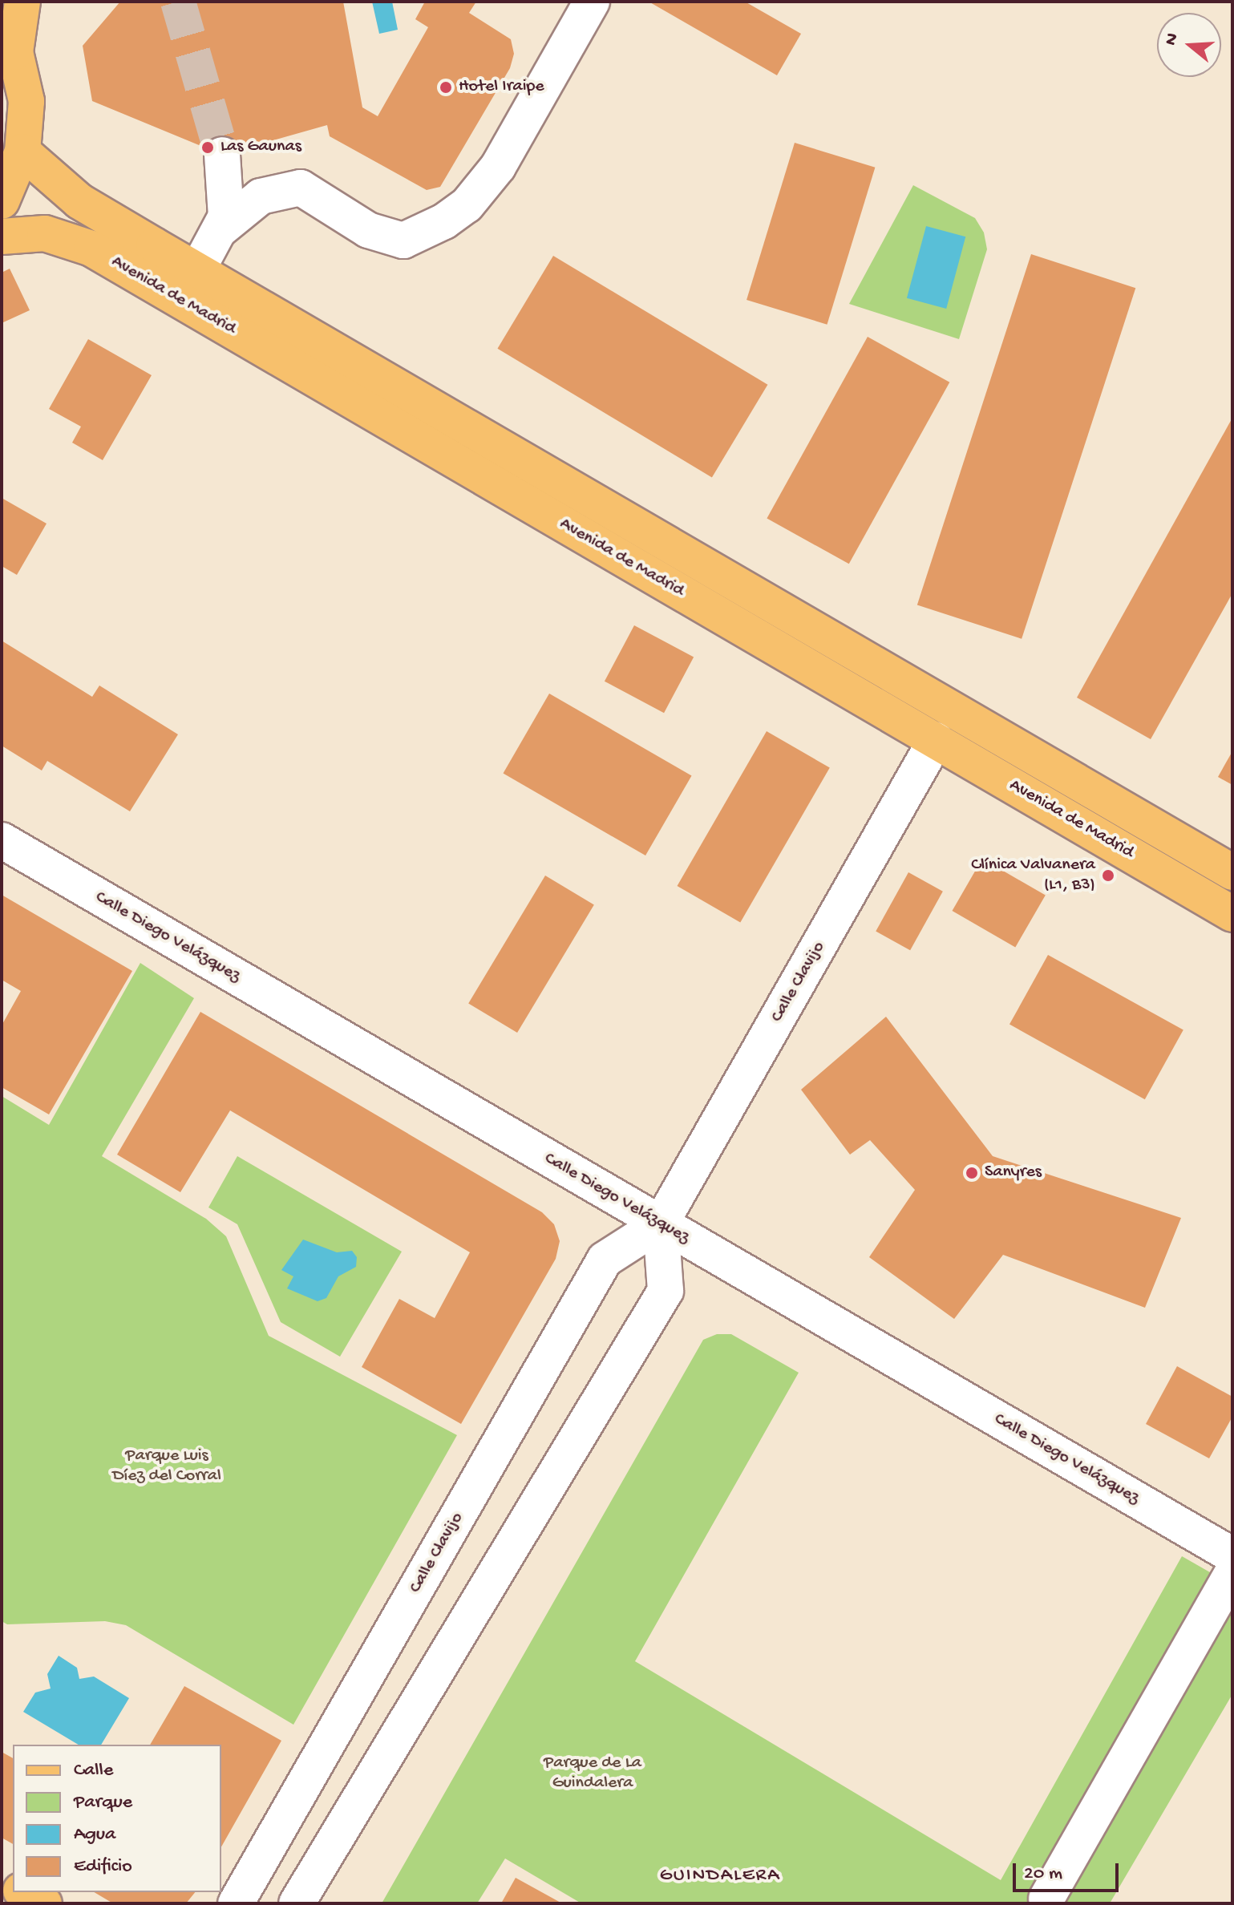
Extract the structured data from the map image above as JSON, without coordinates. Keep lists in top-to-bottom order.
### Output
{
  "streets": {
    "main road": ["Avenida de Madrid"],
    "street": ["Calle Diego Velázquez", "Calle Clavijo"]
  },
  "crossings": [
    ["Avenida de Madrid", "Calle Clavijo"],
    ["Calle Diego Velázquez", "Calle Clavijo"]
  ],
  "districts": ["GUINDALERA"],
  "parks": ["Parque Luis Díez del Corral", "Parque de La Guindalera"],
  "places": [
    "Hotel Iraipe",
    "Las Gaunas",
    "Clínica Valvanera (L1, B3)",
    "Sanyres"
  ],
  "legend": [
    "Calle",
    "Parque",
    "Agua",
    "Edificio"
  ],
  "scale_bar": "20 m",
  "north": "left"
}
